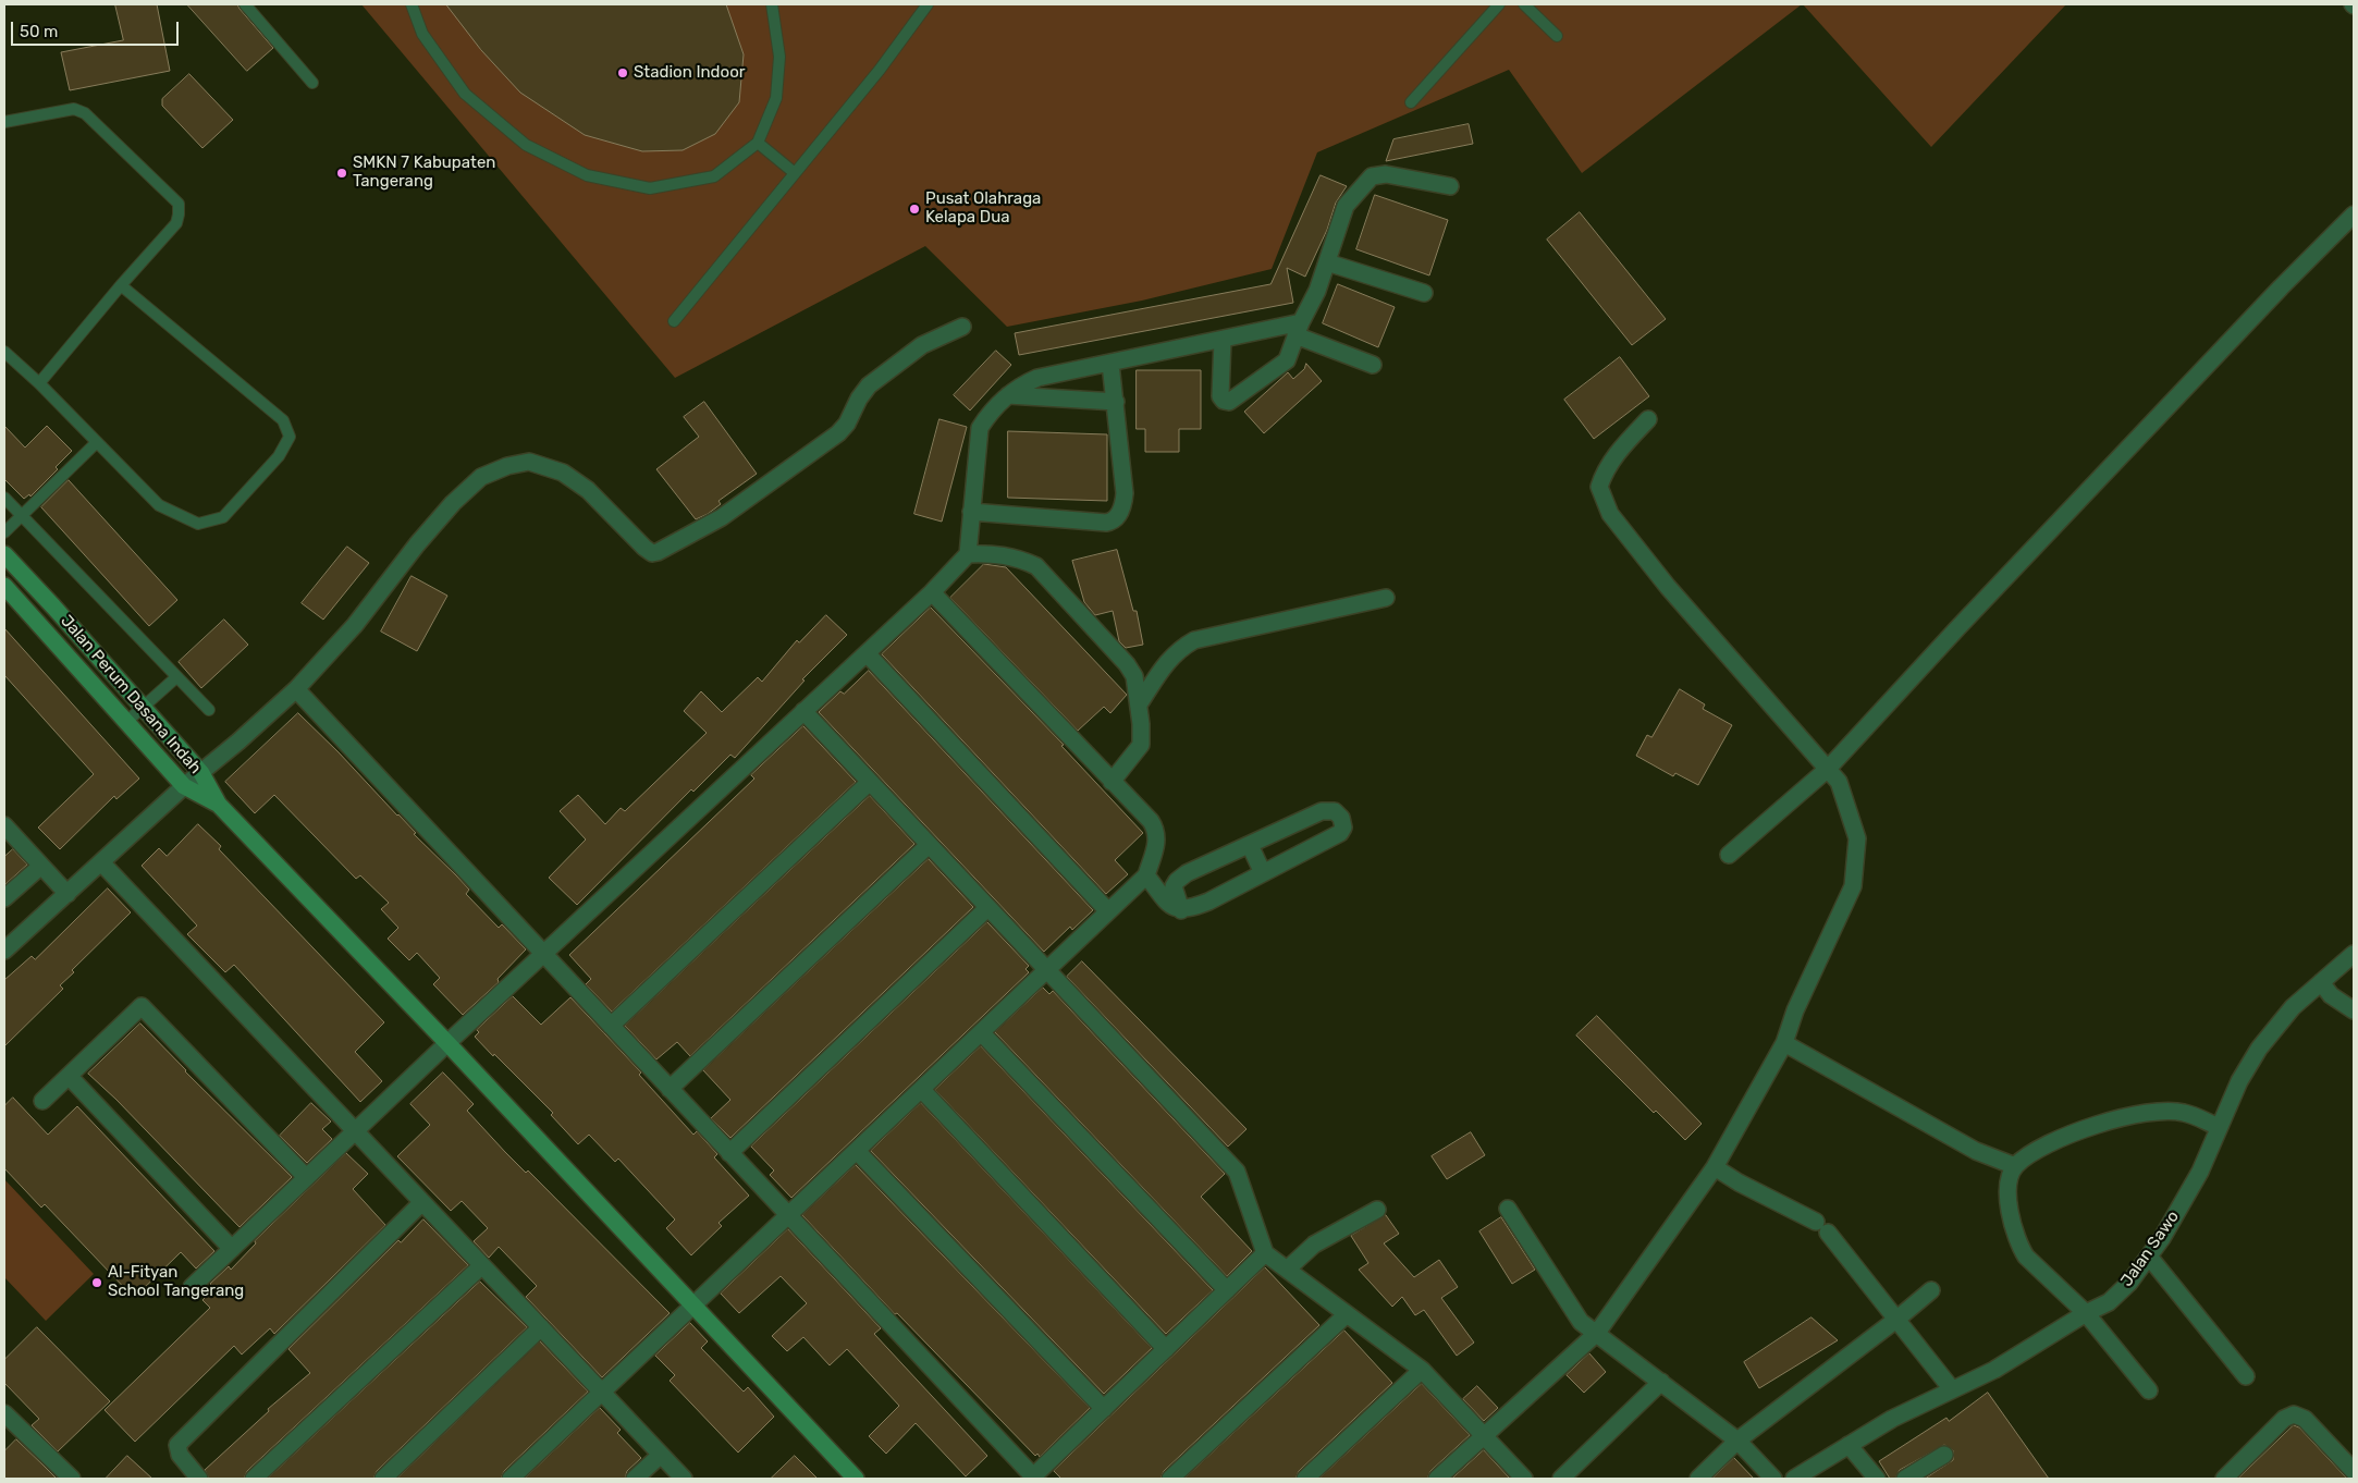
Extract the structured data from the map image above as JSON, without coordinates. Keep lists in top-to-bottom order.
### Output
{
  "streets": {
    "street": ["Jalan Perum Dasana Indah", "Jalan Sawo"]
  },
  "places": [
    "Stadion Indoor",
    "SMKN 7 Kabupaten Tangerang",
    "Pusat Olahraga Kelapa Dua",
    "Al-Fityan School Tangerang"
  ],
  "scale_bar": "50 m"
}
